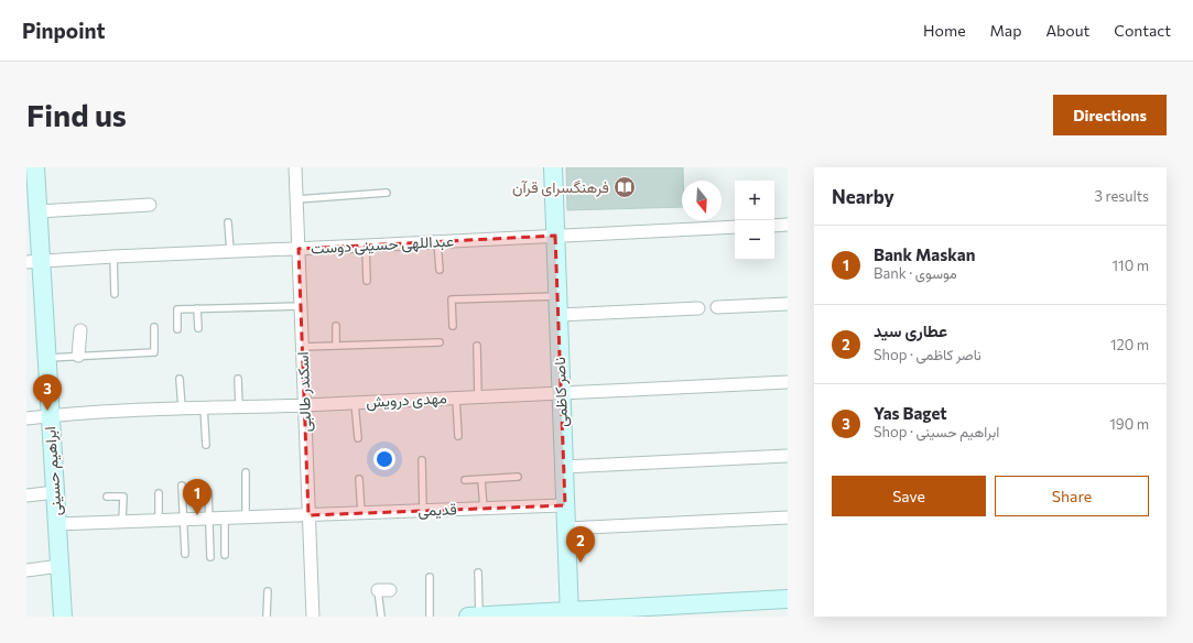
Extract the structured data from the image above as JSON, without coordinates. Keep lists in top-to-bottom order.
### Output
{
  "streets": {
    "street": [
      "عبداللهی حسینی دوست",
      "اسکندر طالبی",
      "ناصر کاظمی",
      "مهدی درویش",
      "ابراهیم حسینی",
      "قدیمی"
    ]
  },
  "crossings": [
    ["عبداللهی حسینی دوست", "اسکندر طالبی"],
    ["عبداللهی حسینی دوست", "ناصر کاظمی"],
    ["عبداللهی حسینی دوست", "ابراهیم حسینی"],
    ["اسکندر طالبی", "مهدی درویش"],
    ["اسکندر طالبی", "قدیمی"],
    ["ناصر کاظمی", "مهدی درویش"],
    ["ناصر کاظمی", "قدیمی"],
    ["مهدی درویش", "ابراهیم حسینی"],
    ["ابراهیم حسینی", "قدیمی"]
  ],
  "places": {
    "library": ["فرهنگسرای قرآن"]
  },
  "north": "bottom",
  "page": {
    "header": "Pinpoint",
    "nav": [
      "Home",
      "Map",
      "About",
      "Contact"
    ],
    "buttons": [
      "Directions",
      ["Save", "Share"]
    ],
    "title": "Find us",
    "heading": ["Nearby", "3 results"],
    "map_buttons": ["+", "−"],
    "list": [
      {
        "mark": "1",
        "name": "Bank Maskan",
        "note": "Bank · موسوی",
        "value": "110 m"
      },
      {
        "mark": "2",
        "name": "عطاری سید",
        "note": "Shop · ناصر کاظمی",
        "value": "120 m"
      },
      {
        "mark": "3",
        "name": "Yas Baget",
        "note": "Shop · ابراهیم حسینی",
        "value": "190 m"
      }
    ],
    "pins": ["3", "1", "2"]
  }
}
